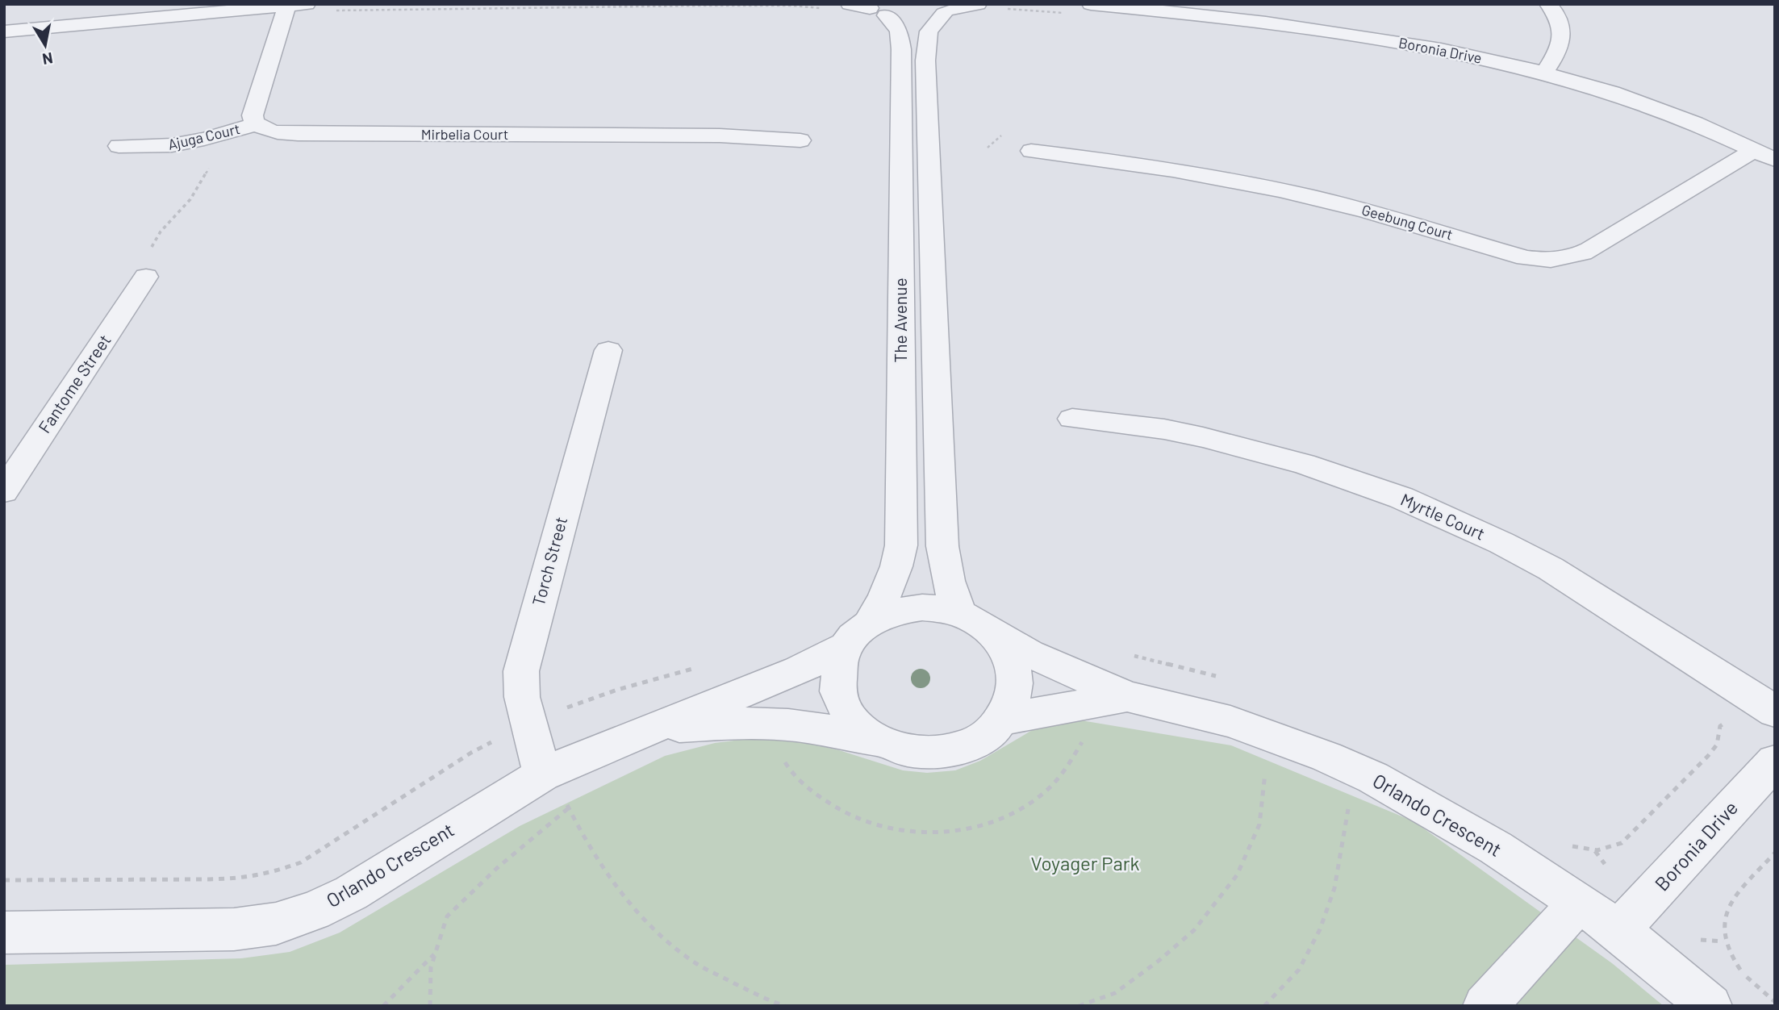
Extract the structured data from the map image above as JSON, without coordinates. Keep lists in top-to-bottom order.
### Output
{
  "streets": {
    "street": [
      "Boronia Drive",
      "Mirbelia Court",
      "Ajuga Court",
      "Geebung Court",
      "The Avenue",
      "Fantome Street",
      "Myrtle Court",
      "Torch Street",
      "Orlando Crescent"
    ]
  },
  "crossings": [
    ["Boronia Drive", "Geebung Court"],
    ["Boronia Drive", "Orlando Crescent"],
    ["Mirbelia Court", "Ajuga Court"],
    ["The Avenue", "Orlando Crescent"],
    ["Torch Street", "Orlando Crescent"]
  ],
  "parks": ["Voyager Park"],
  "north": "bottom"
}
